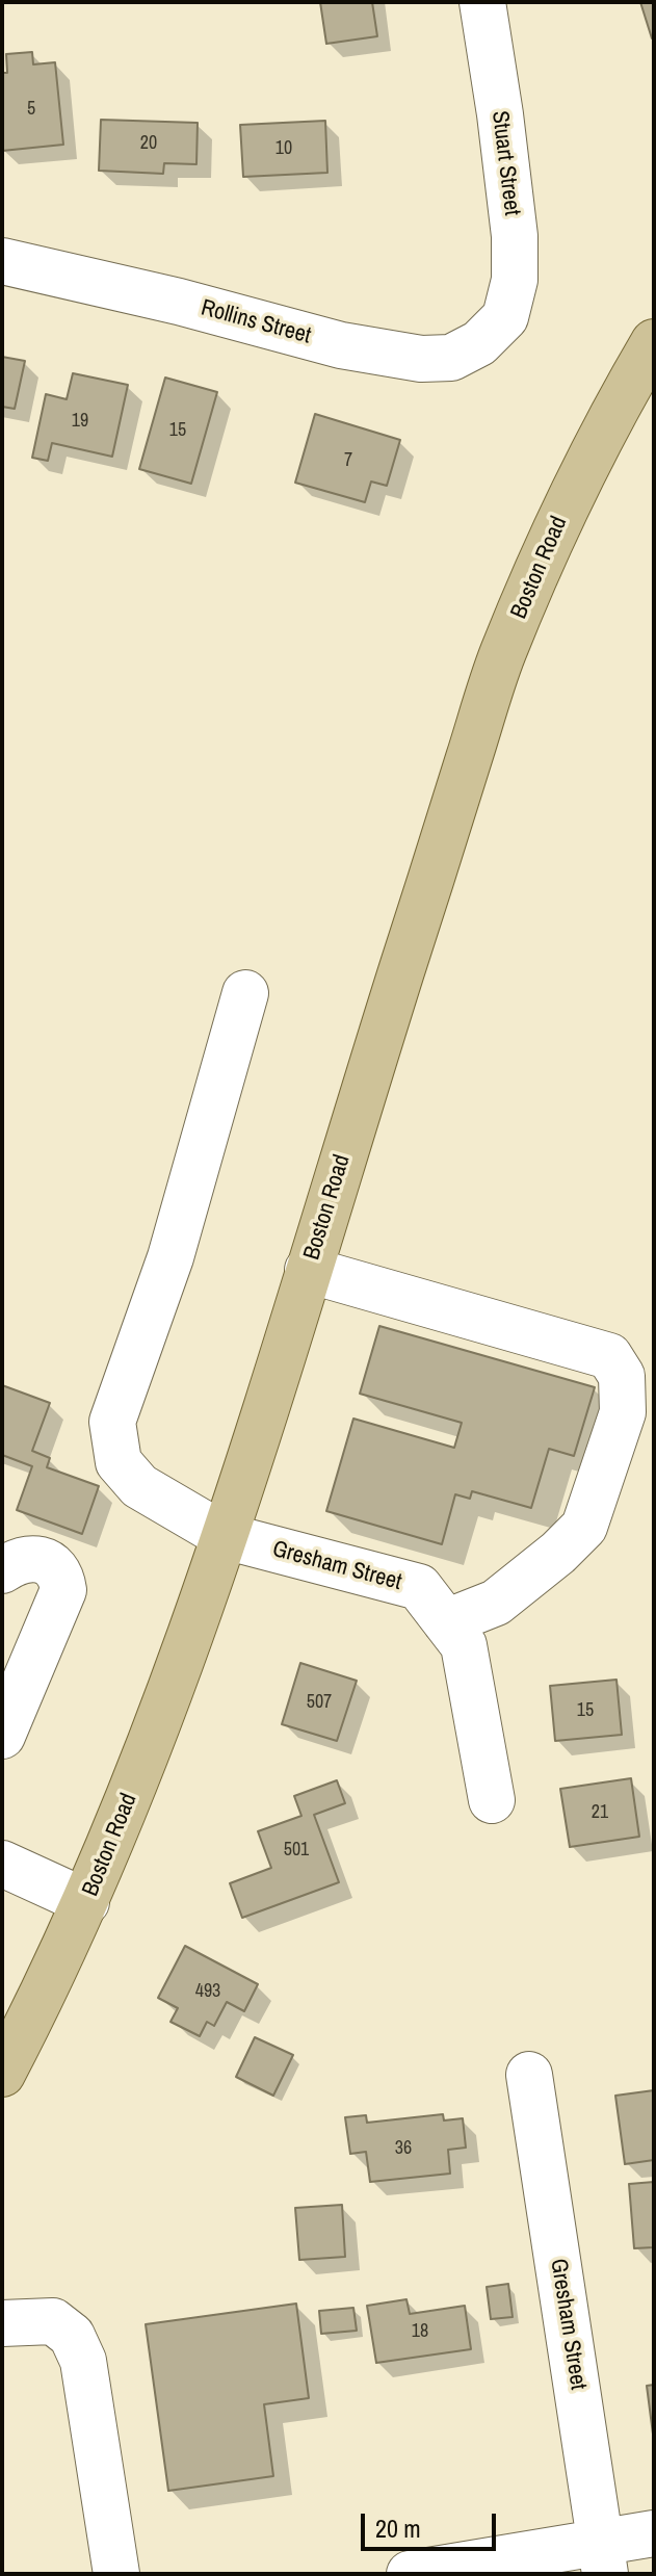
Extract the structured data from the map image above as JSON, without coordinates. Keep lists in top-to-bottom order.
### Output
{
  "streets": {
    "main road": ["Boston Road"],
    "street": ["Stuart Street", "Rollins Street", "Gresham Street"]
  },
  "crossings": [
    ["Stuart Street", "Rollins Street"],
    ["Boston Road", "Gresham Street"]
  ],
  "house_numbers": [
    "5",
    "20",
    "10",
    "19",
    "15",
    "7",
    "507",
    "15",
    "21",
    "501",
    "493",
    "36",
    "18"
  ],
  "scale_bar": "20 m"
}
